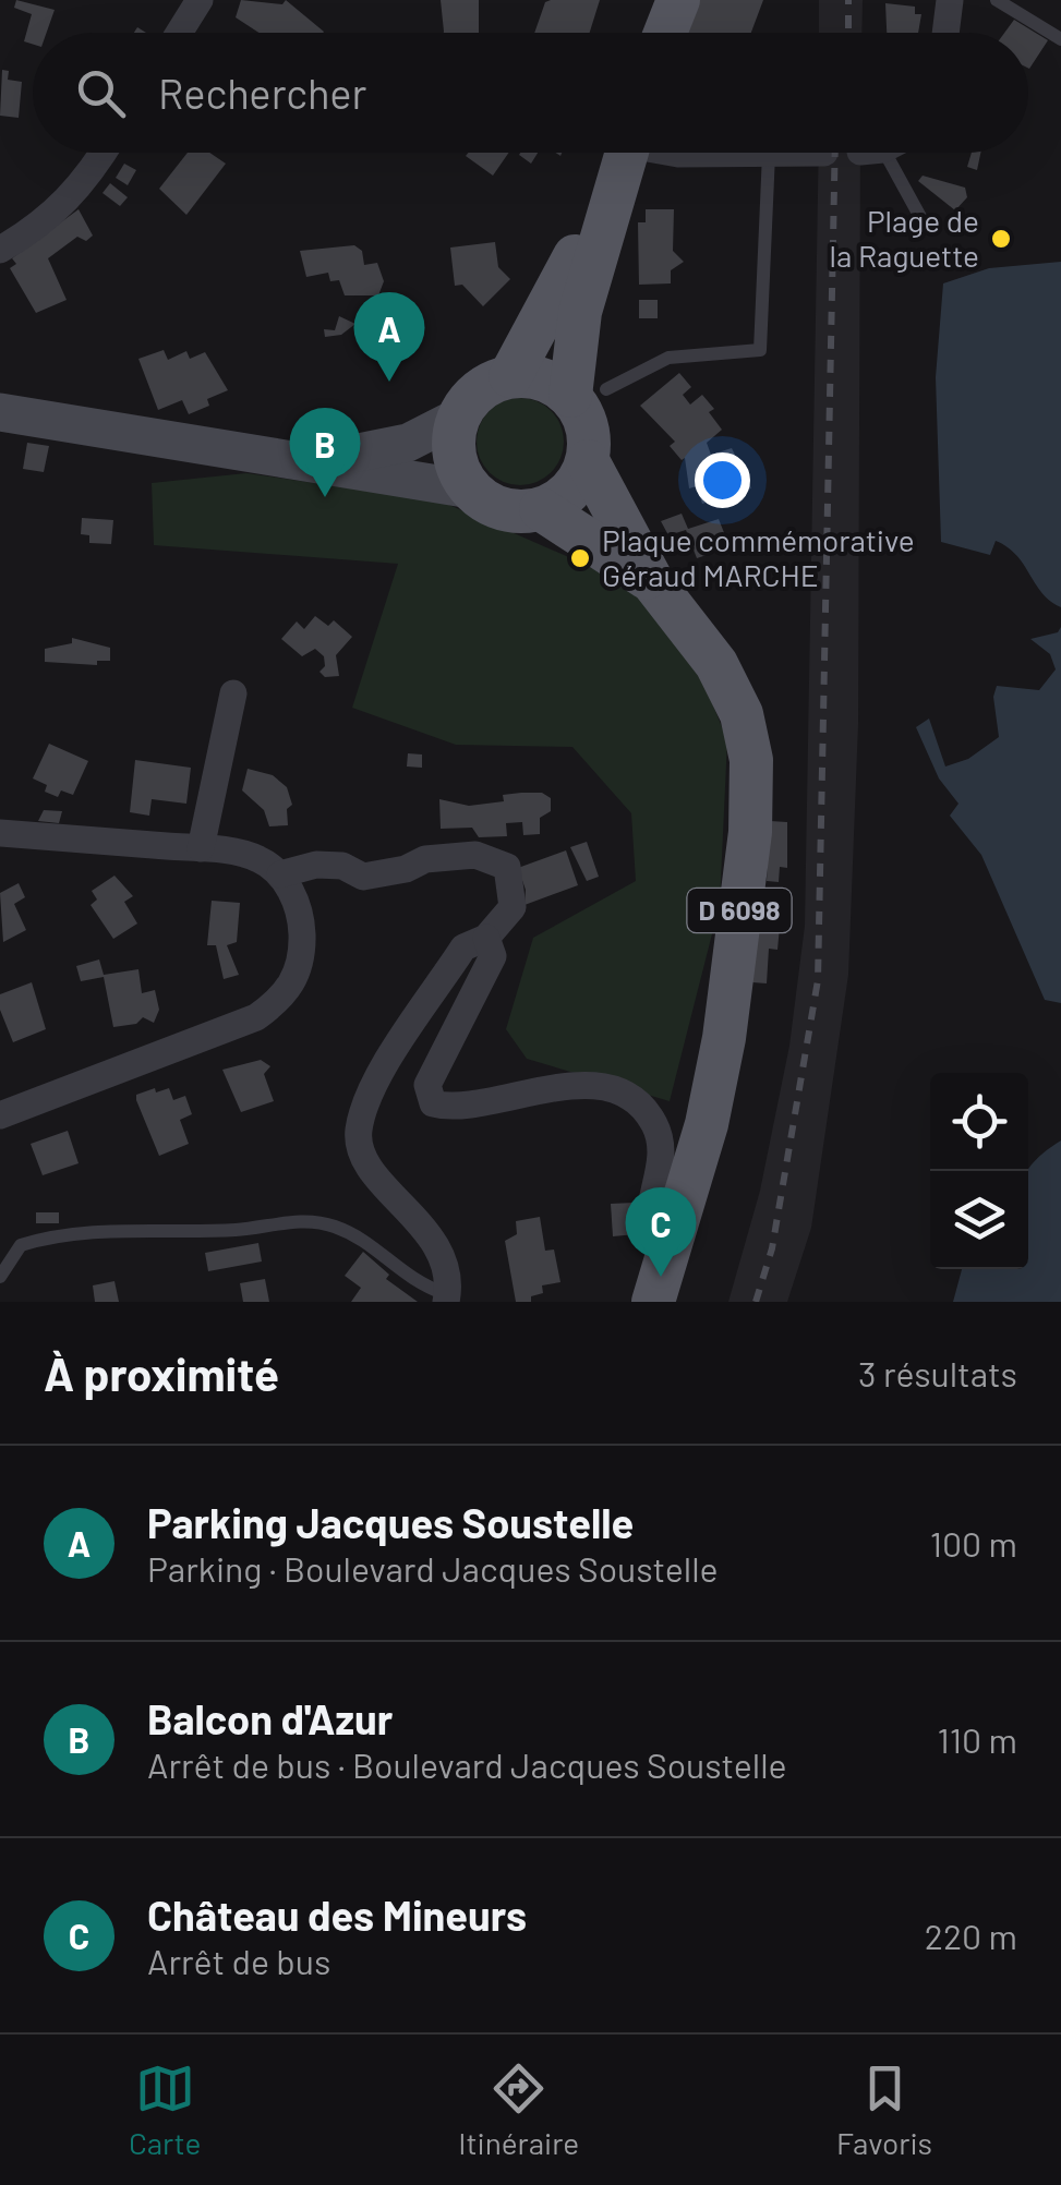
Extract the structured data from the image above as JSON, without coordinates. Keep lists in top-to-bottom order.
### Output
{
  "streets": {
    "main road": ["D 6098"]
  },
  "places": ["Plage de la Raguette", "Plaque commémorative Géraud MARCHE"],
  "page": {
    "search": "Rechercher",
    "pins": ["A", "B", "C"],
    "heading": ["À proximité", "3 résultats"],
    "list": [
      {
        "mark": "A",
        "name": "Parking Jacques Soustelle",
        "note": "Parking · Boulevard Jacques Soustelle",
        "value": "100 m"
      },
      {
        "mark": "B",
        "name": "Balcon d'Azur",
        "note": "Arrêt de bus · Boulevard Jacques Soustelle",
        "value": "110 m"
      },
      {
        "mark": "C",
        "name": "Château des Mineurs",
        "note": "Arrêt de bus",
        "value": "220 m"
      }
    ],
    "nav": ["Carte", "Itinéraire", "Favoris"]
  }
}
